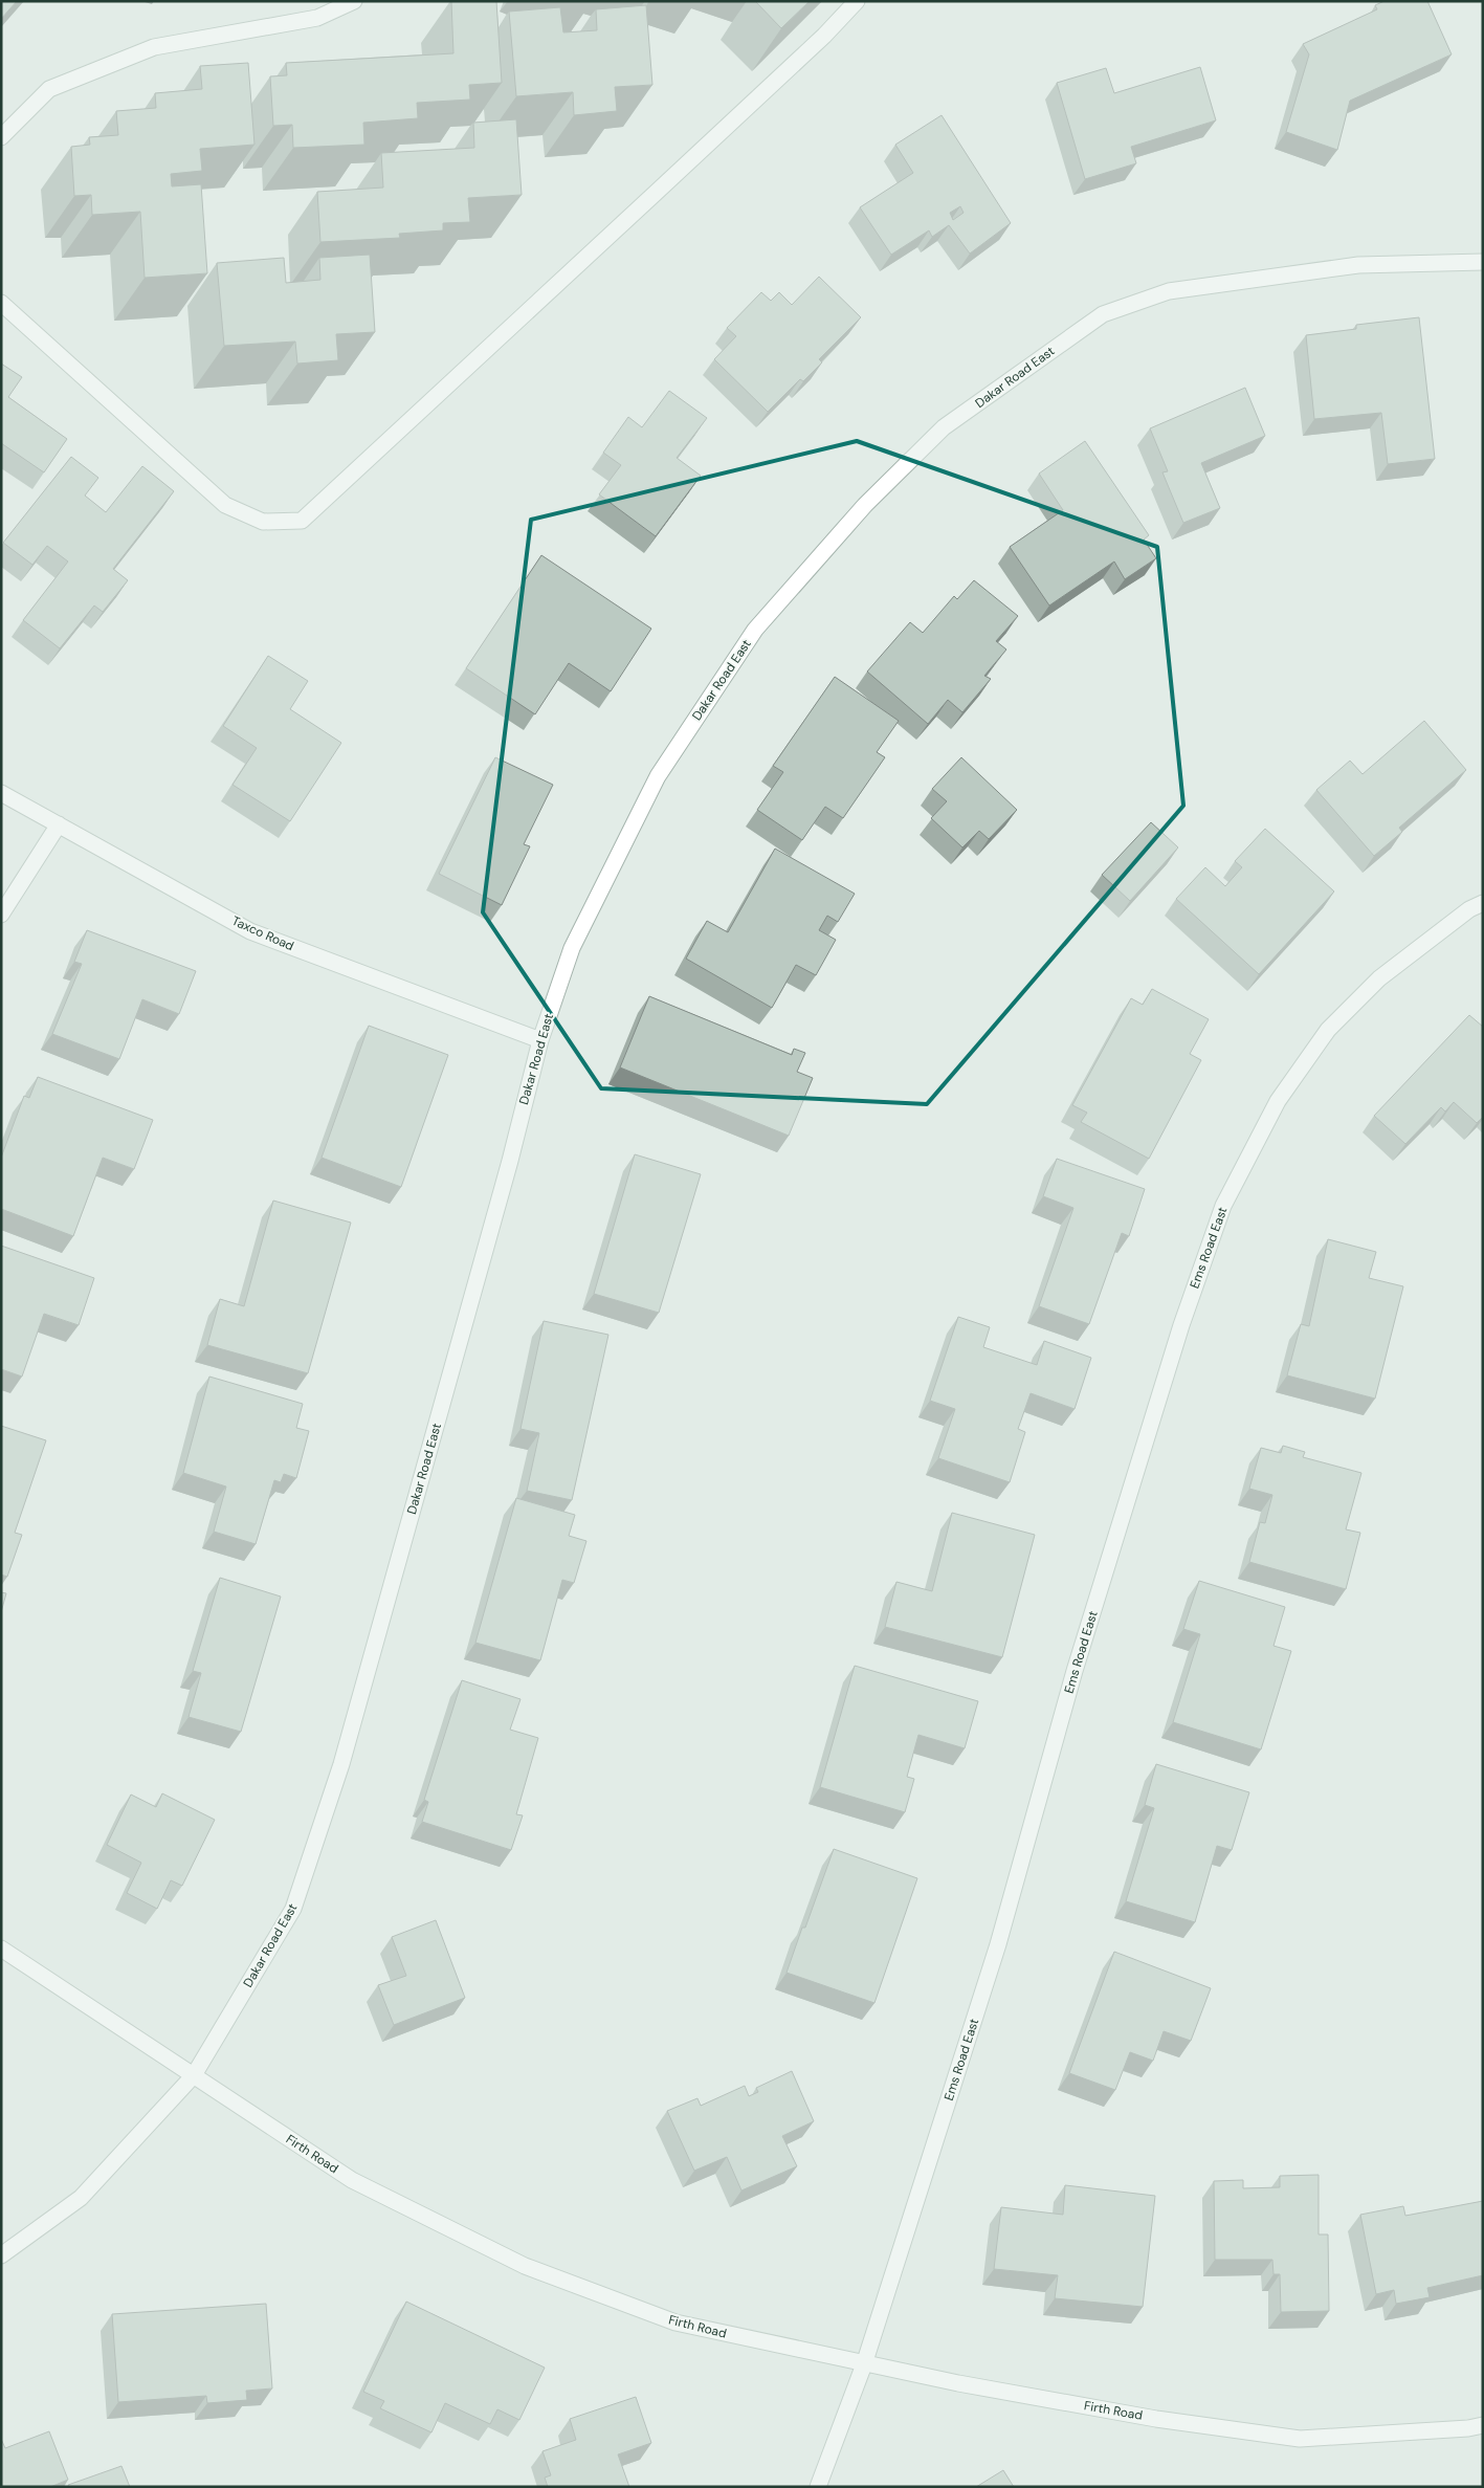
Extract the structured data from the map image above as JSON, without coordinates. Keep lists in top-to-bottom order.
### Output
{
  "streets": {
    "street": [
      "Dakar Road East",
      "Taxco Road",
      "Ems Road East",
      "Firth Road"
    ]
  },
  "crossings": [
    ["Dakar Road East", "Taxco Road"],
    ["Dakar Road East", "Firth Road"],
    ["Ems Road East", "Firth Road"]
  ]
}
